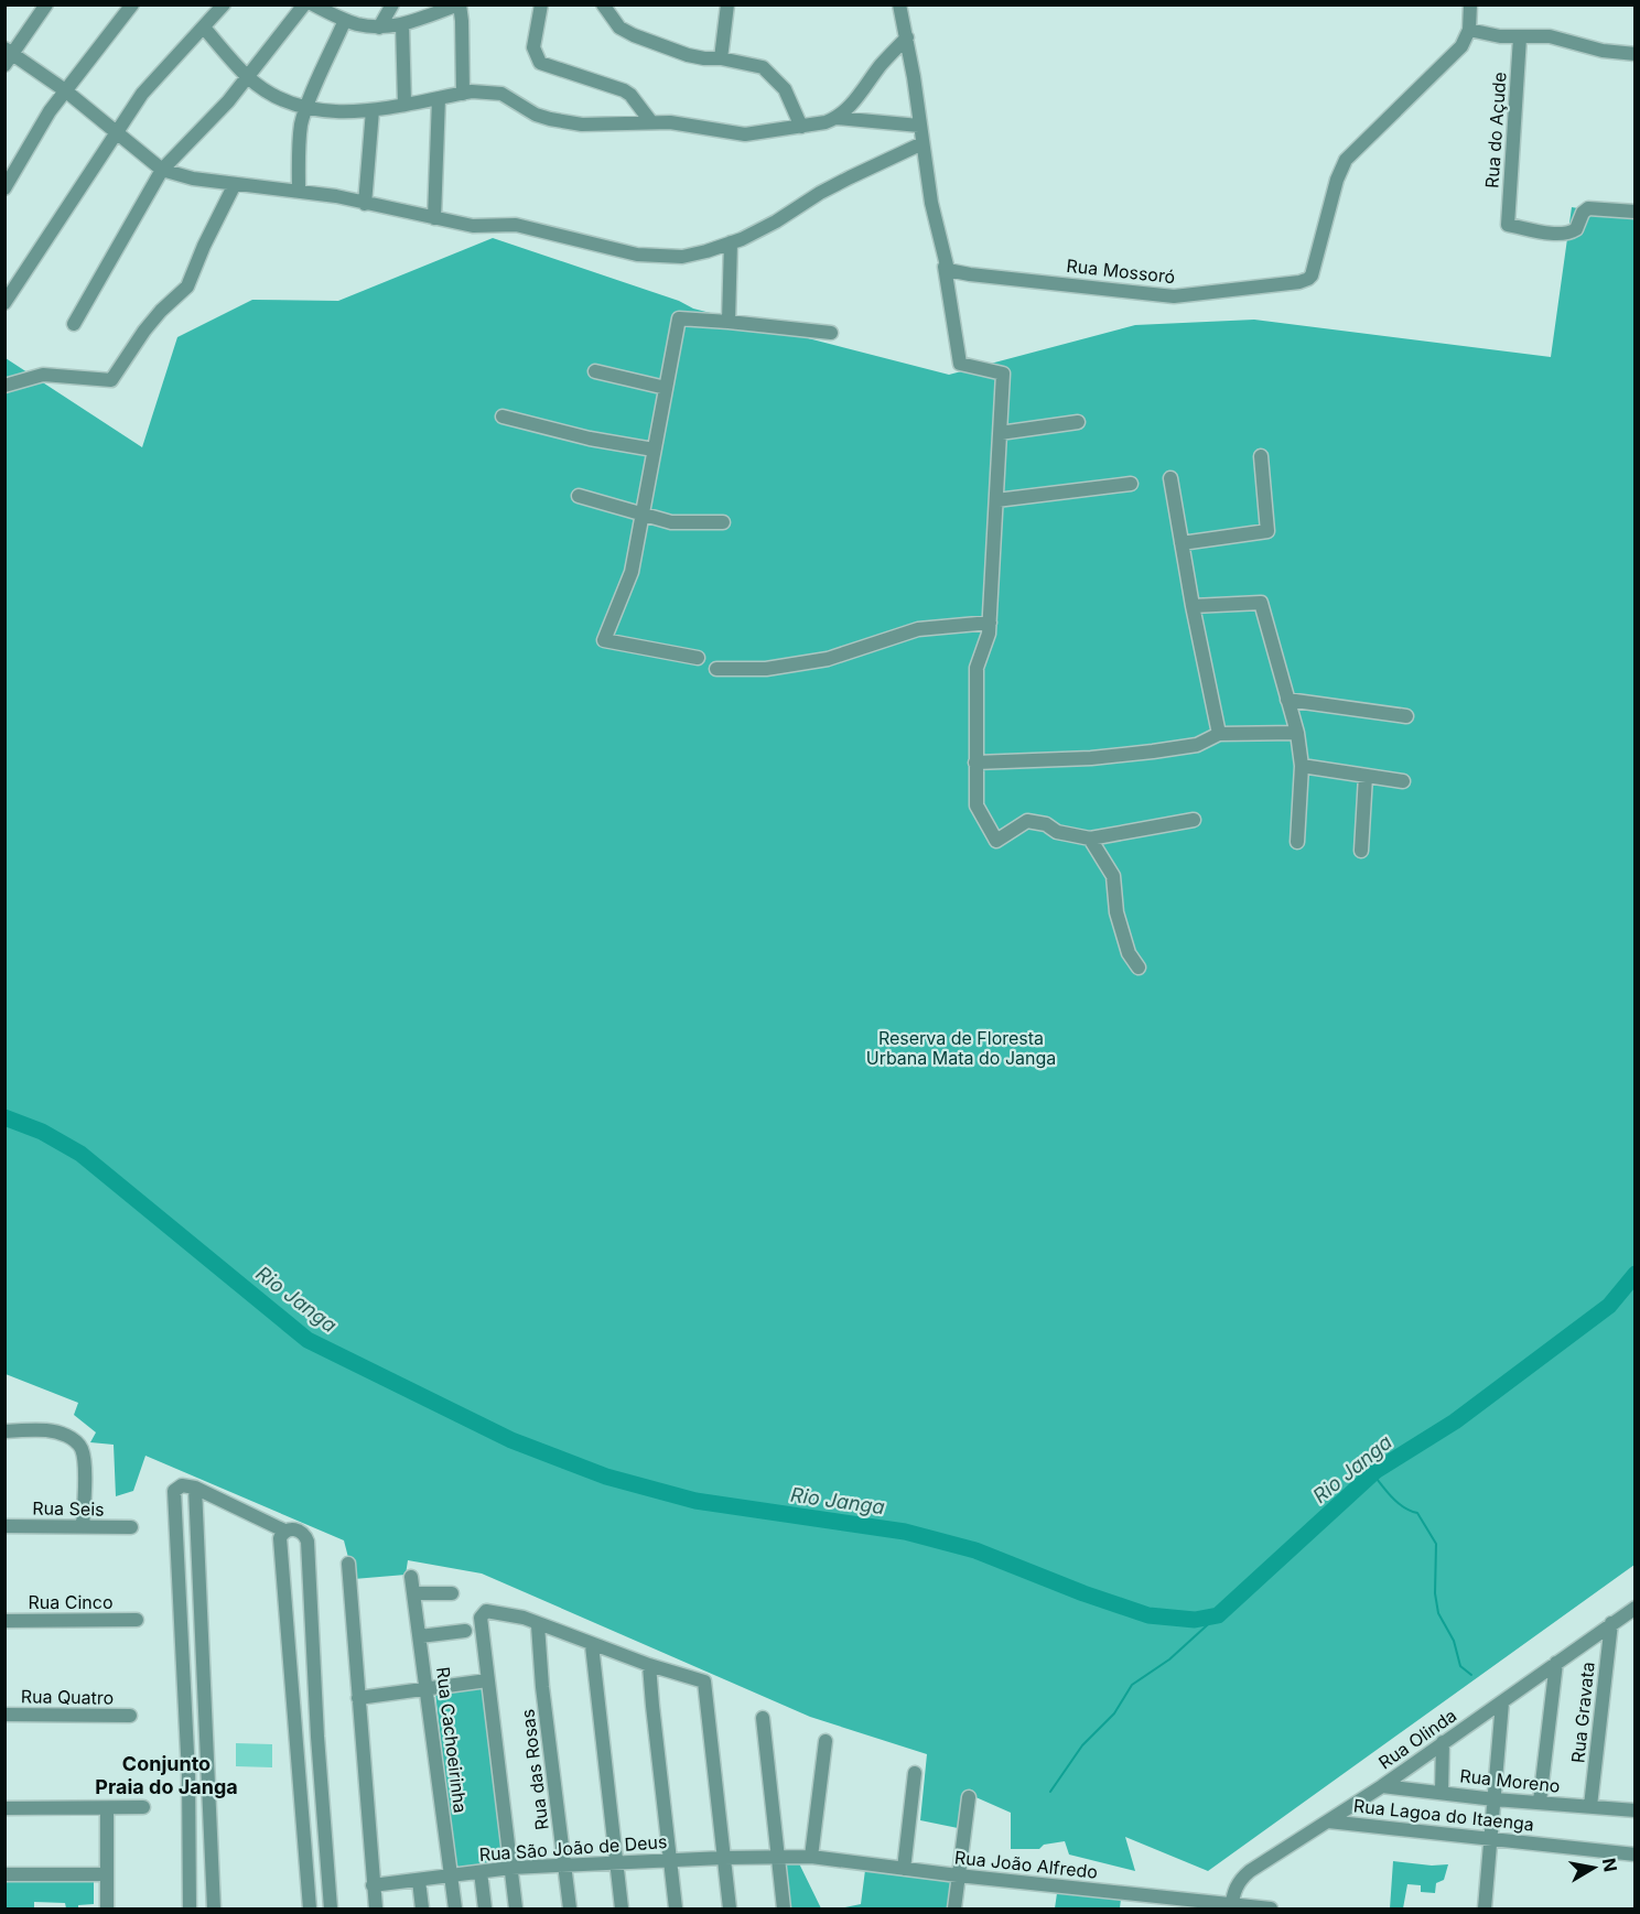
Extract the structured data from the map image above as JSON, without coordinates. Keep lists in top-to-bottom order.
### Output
{
  "streets": {
    "street": [
      "Rua do Açude",
      "Rua Mossoró",
      "Rua Seis",
      "Rua Cinco",
      "Rua Quatro",
      "Rua Gravata",
      "Rua Olinda",
      "Rua Cachoeirinha",
      "Rua das Rosas",
      "Rua Moreno",
      "Rua Lagoa do Itaenga",
      "Rua São João de Deus",
      "Rua João Alfredo"
    ]
  },
  "crossings": [
    ["Rua Gravata", "Rua Olinda"],
    ["Rua Gravata", "Rua Moreno"],
    ["Rua Olinda", "Rua Moreno"],
    ["Rua Olinda", "Rua Lagoa do Itaenga"],
    ["Rua Olinda", "Rua João Alfredo"],
    ["Rua Cachoeirinha", "Rua São João de Deus"],
    ["Rua das Rosas", "Rua São João de Deus"],
    ["Rua São João de Deus", "Rua João Alfredo"]
  ],
  "districts": ["Conjunto Praia do Janga"],
  "water": ["Rio Janga"],
  "parks": ["Reserva de Floresta Urbana Mata do Janga"],
  "north": "right"
}
